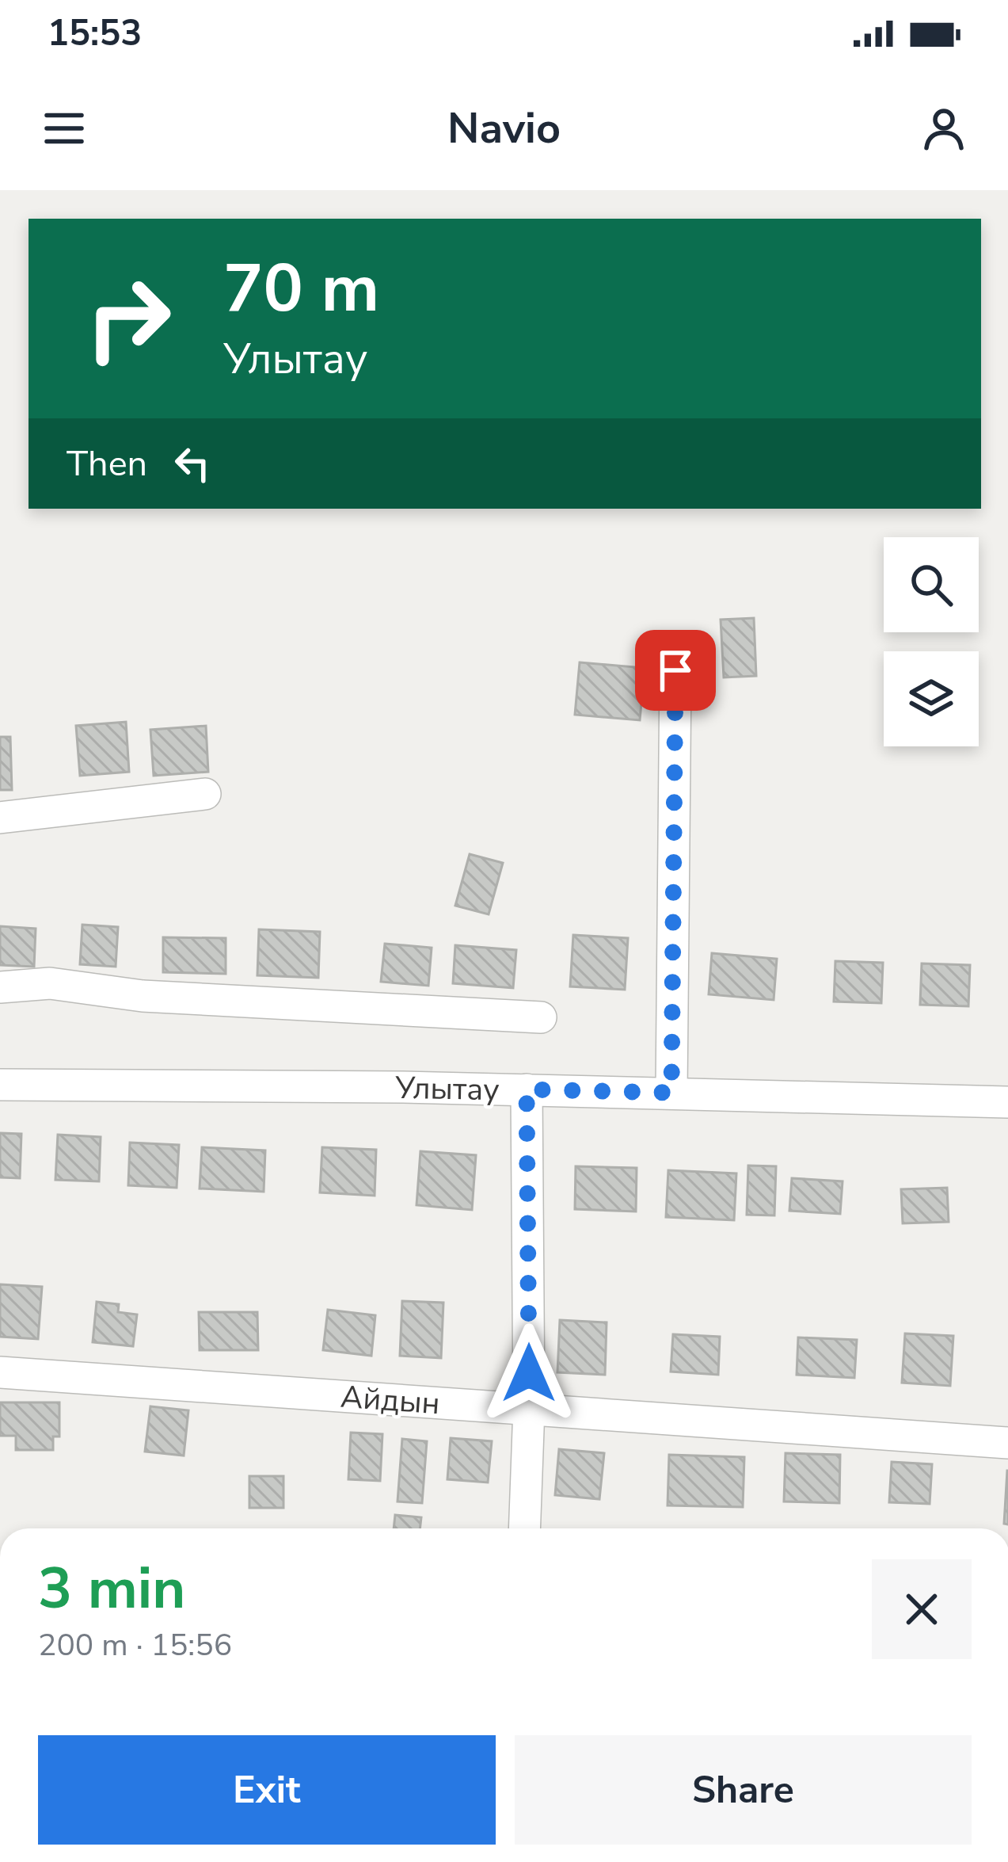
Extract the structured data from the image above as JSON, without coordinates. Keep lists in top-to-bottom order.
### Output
{
  "streets": {
    "street": ["Улытау", "Айдын"]
  },
  "page": {
    "status": "15:53",
    "header": "Navio",
    "turn": ["70 m", "Улытау"],
    "then": "Then",
    "heading": ["3 min", "200 m · 15:56"],
    "buttons": ["Exit", "Share"]
  }
}
